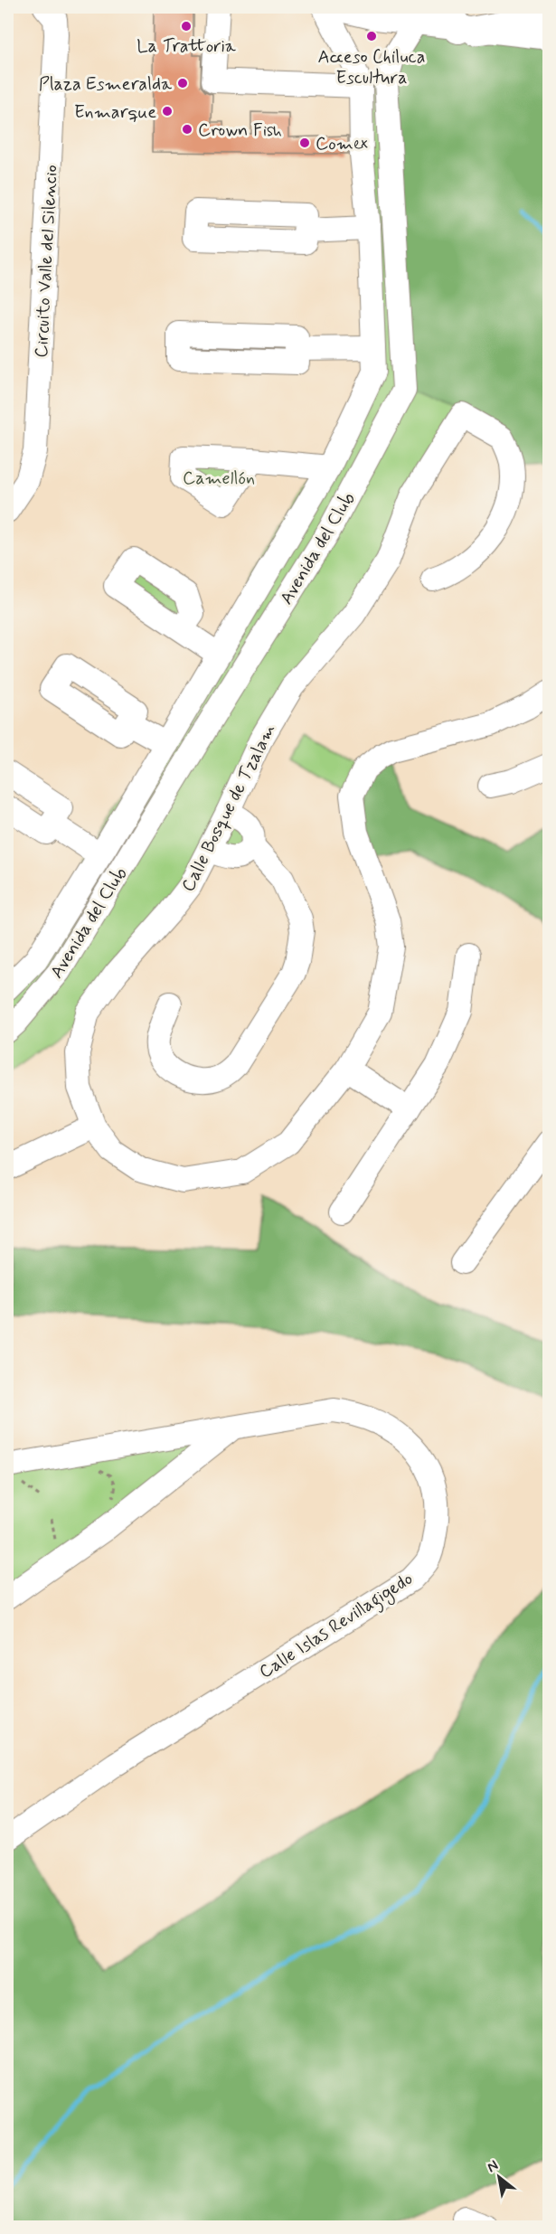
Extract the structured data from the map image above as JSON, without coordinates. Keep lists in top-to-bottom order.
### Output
{
  "streets": {
    "street": [
      "Circuito Valle del Silencio",
      "Avenida del Club",
      "Calle Bosque de Tzalam",
      "Calle Islas Revillagigedo"
    ]
  },
  "parks": ["Camellón"],
  "places": [
    "La Trattoria",
    "Acceso Chiluca Escultura",
    "Plaza Esmeralda",
    "Enmarque",
    "Crown Fish",
    "Comex"
  ],
  "north": "top left"
}
